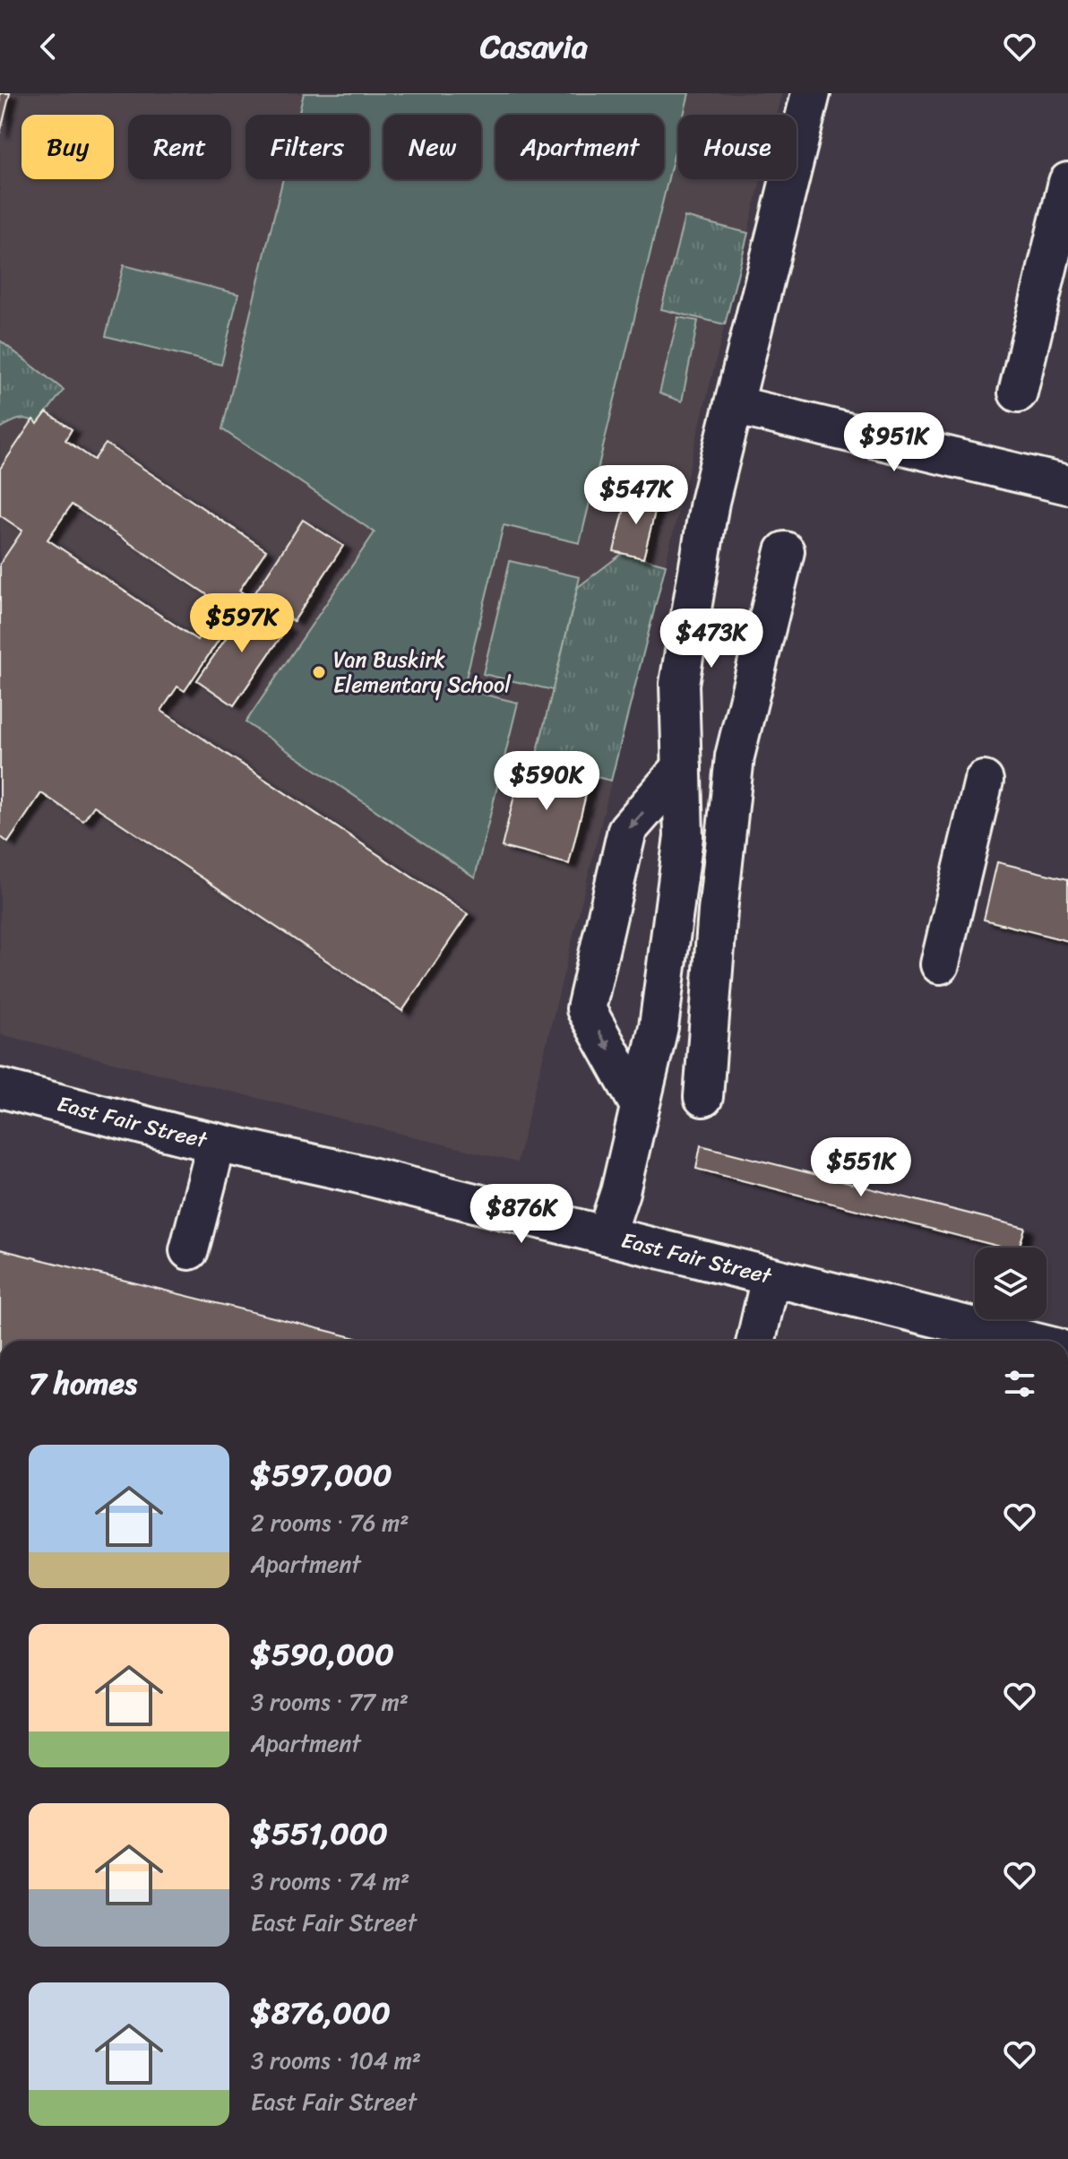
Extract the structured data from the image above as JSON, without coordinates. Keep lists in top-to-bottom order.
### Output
{
  "streets": {
    "street": ["East Fair Street"]
  },
  "places": ["Van Buskirk Elementary School"],
  "page": {
    "header": "Casavia",
    "chip": [
      "Buy",
      "Rent",
      "Filters",
      "New",
      "Apartment",
      "House"
    ],
    "price": [
      "$951K",
      "$547K",
      "$597K",
      "$473K",
      "$590K",
      "$551K",
      "$876K"
    ],
    "heading": "7 homes",
    "list": [
      {
        "name": "$597,000",
        "note": "2 rooms · 76 m² · Apartment"
      },
      {
        "name": "$590,000",
        "note": "3 rooms · 77 m² · Apartment"
      },
      {
        "name": "$551,000",
        "note": "3 rooms · 74 m² · East Fair Street"
      },
      {
        "name": "$876,000",
        "note": "3 rooms · 104 m² · East Fair Street"
      }
    ]
  }
}
